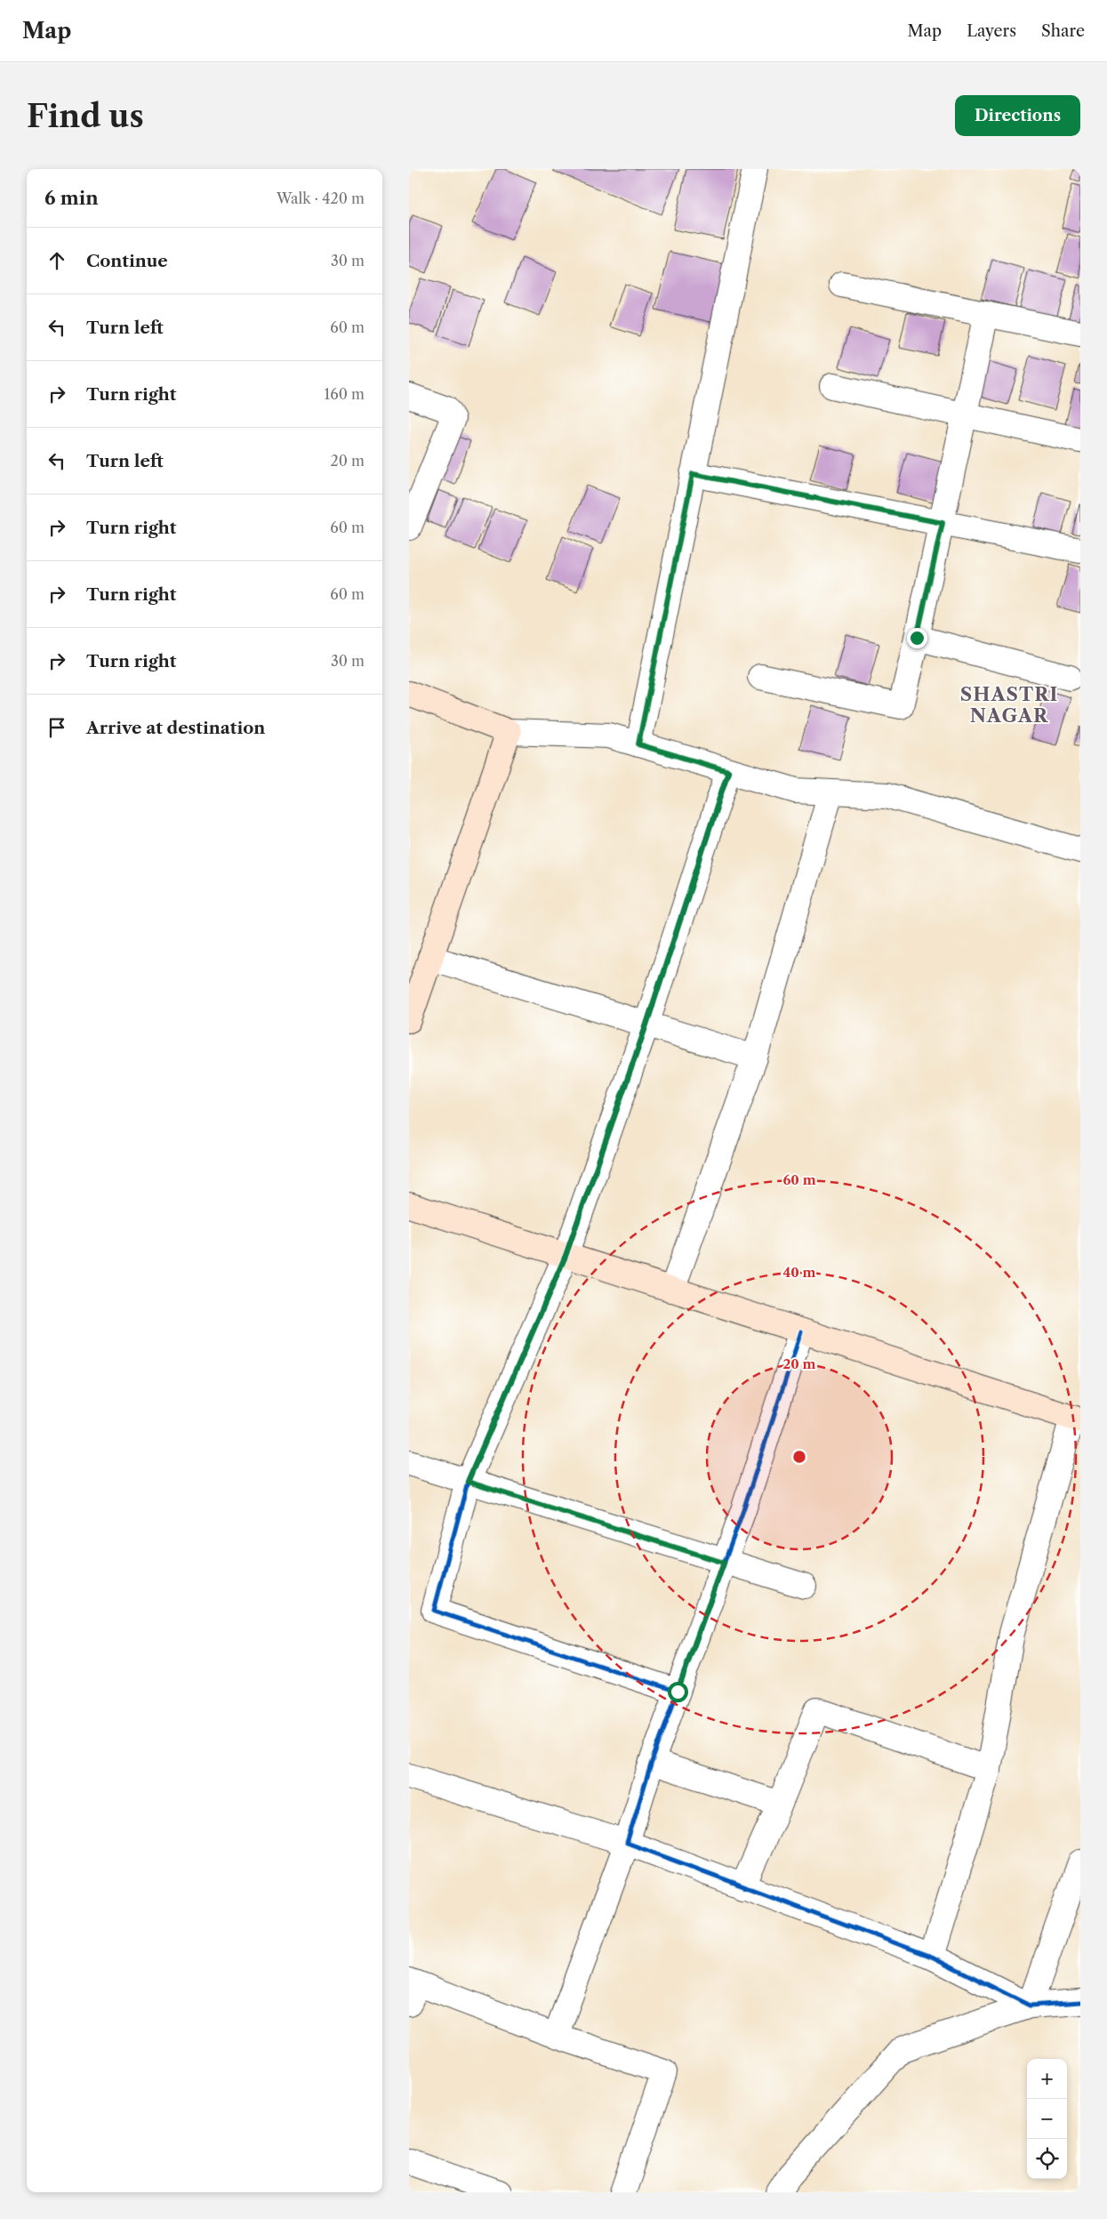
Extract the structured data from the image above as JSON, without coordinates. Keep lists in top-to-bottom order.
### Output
{
  "districts": ["SHASTRI NAGAR"],
  "page": {
    "header": "Map",
    "nav": ["Map", "Layers", "Share"],
    "buttons": "Directions",
    "title": "Find us",
    "heading": ["6 min", "Walk · 420 m"],
    "list": [
      ["Continue", "30 m"],
      ["Turn left", "60 m"],
      ["Turn right", "160 m"],
      ["Turn left", "20 m"],
      ["Turn right", "60 m"],
      ["Turn right", "60 m"],
      ["Turn right", "30 m"],
      "Arrive at destination"
    ],
    "map_buttons": ["+", "−"]
  },
  "rings": ["60 m", "40 m", "20 m"]
}
